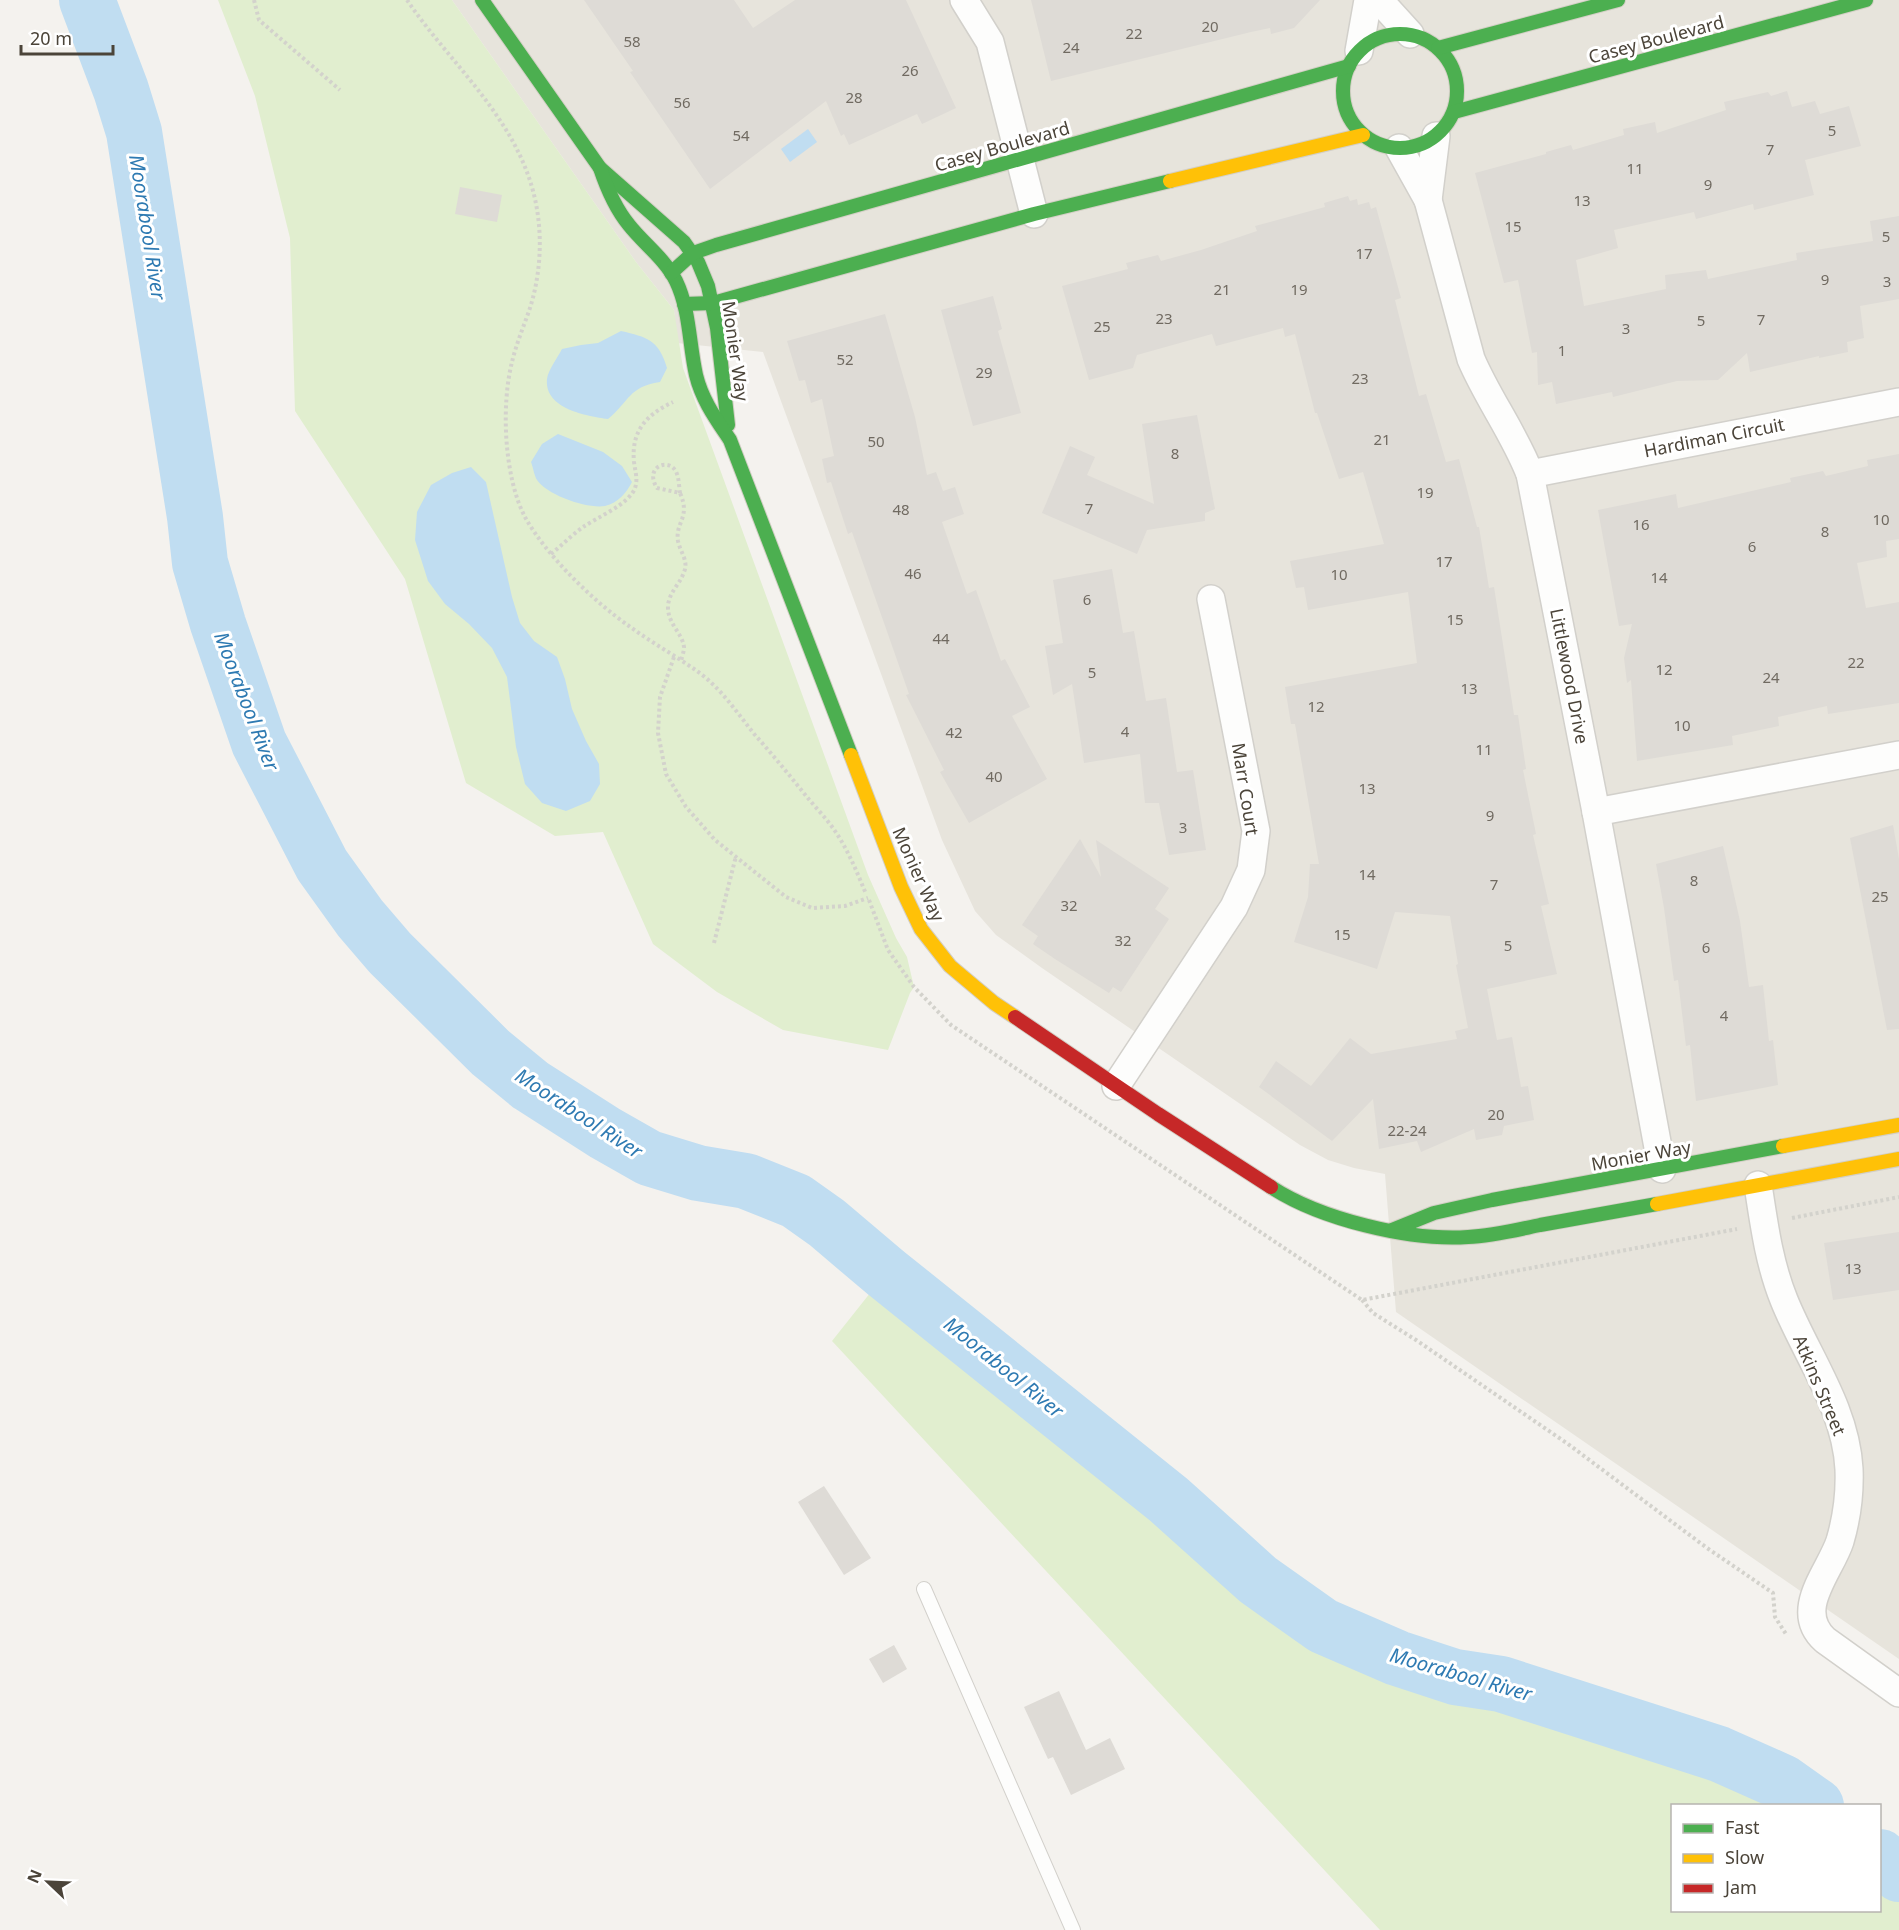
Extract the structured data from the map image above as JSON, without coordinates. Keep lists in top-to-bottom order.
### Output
{
  "streets": {
    "street": [
      "Casey Boulevard",
      "Monier Way",
      "Hardiman Circuit",
      "Littlewood Drive",
      "Marr Court",
      "Atkins Street"
    ]
  },
  "crossings": [
    ["Casey Boulevard", "Monier Way"],
    ["Casey Boulevard", "Littlewood Drive"],
    ["Monier Way", "Littlewood Drive"],
    ["Monier Way", "Marr Court"],
    ["Monier Way", "Atkins Street"],
    ["Hardiman Circuit", "Littlewood Drive"]
  ],
  "water": ["Moorabool River"],
  "house_numbers": [
    "20",
    "22",
    "58",
    "24",
    "26",
    "28",
    "56",
    "5",
    "54",
    "7",
    "11",
    "9",
    "13",
    "15",
    "5",
    "17",
    "9",
    "3",
    "21",
    "19",
    "23",
    "7",
    "5",
    "25",
    "3",
    "1",
    "52",
    "29",
    "23",
    "21",
    "50",
    "8",
    "19",
    "7",
    "48",
    "10",
    "16",
    "8",
    "6",
    "17",
    "46",
    "10",
    "14",
    "6",
    "15",
    "44",
    "22",
    "12",
    "5",
    "24",
    "13",
    "12",
    "10",
    "4",
    "42",
    "11",
    "40",
    "13",
    "9",
    "3",
    "14",
    "8",
    "7",
    "25",
    "32",
    "15",
    "32",
    "5",
    "6",
    "4",
    "20",
    "22-24",
    "13"
  ],
  "legend": ["Fast", "Slow", "Jam"],
  "scale_bar": "20 m",
  "north": "top left"
}
